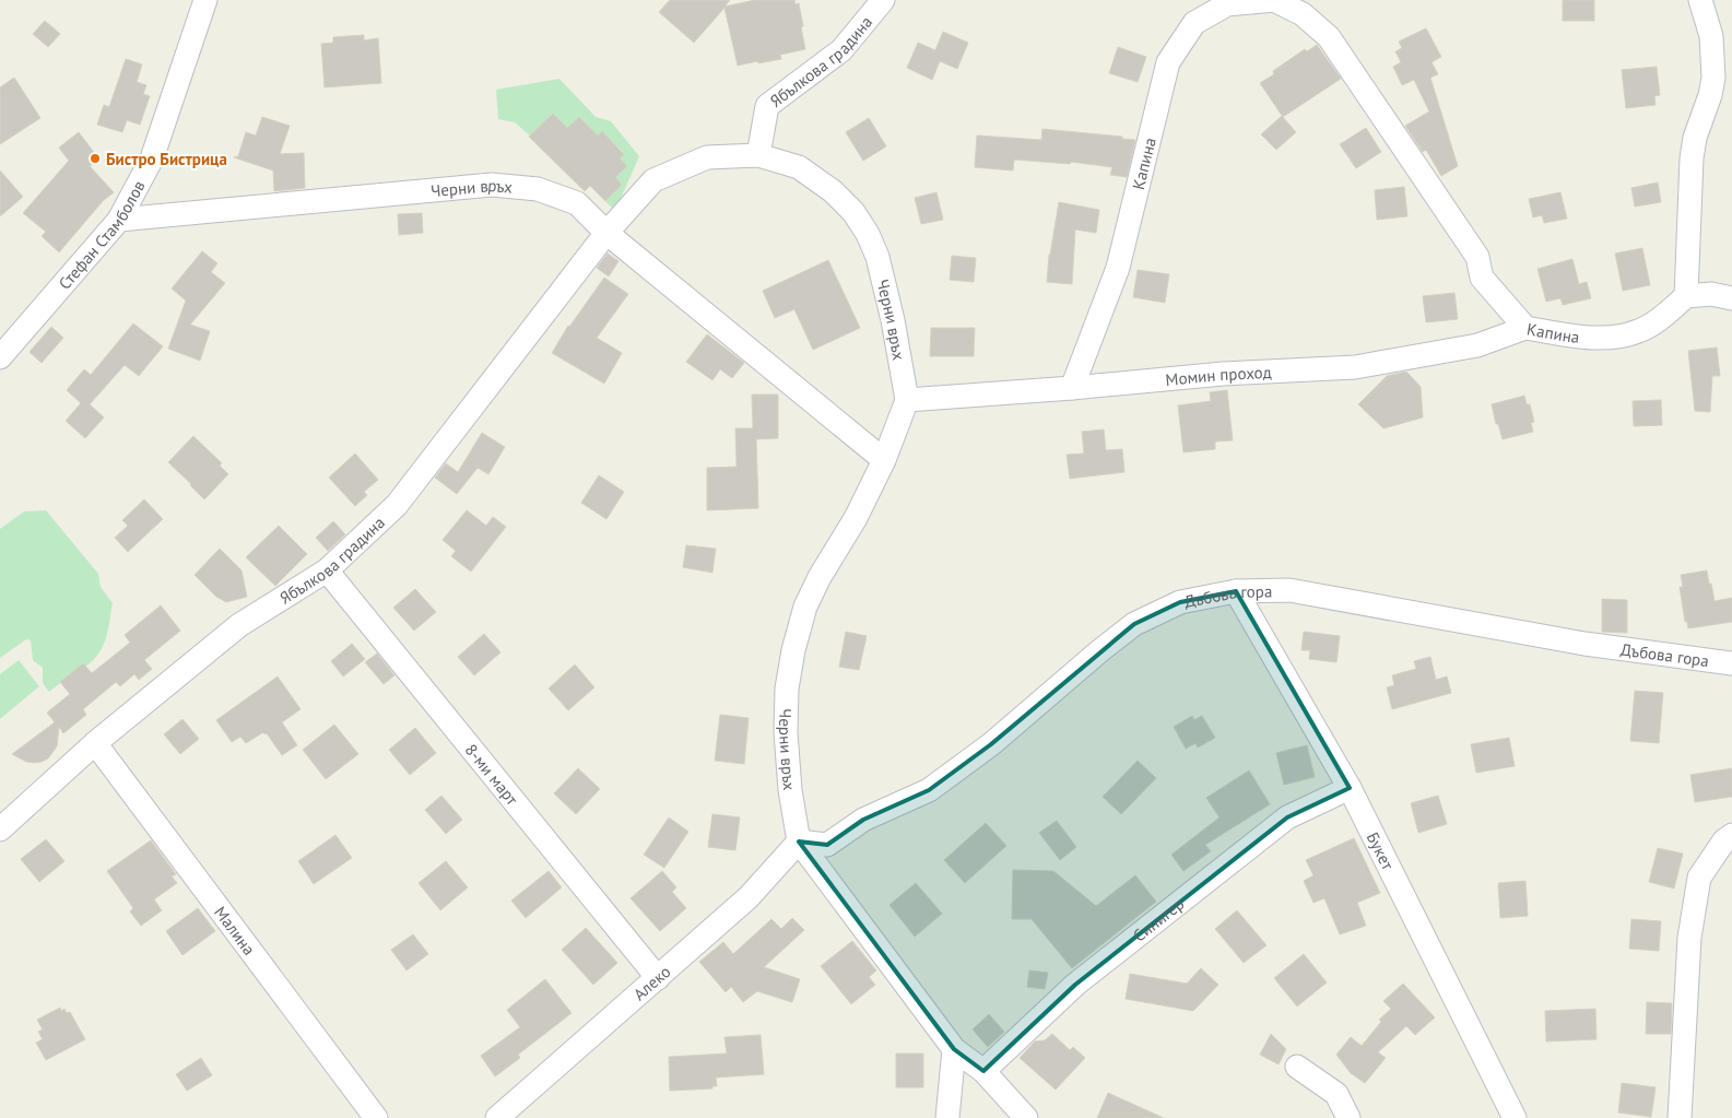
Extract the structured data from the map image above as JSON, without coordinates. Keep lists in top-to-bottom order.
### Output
{
  "streets": {
    "street": [
      "Ябълкова градина",
      "Капина",
      "Черни връх",
      "Стефан Стамболов",
      "Момин проход",
      "Дъбова гора",
      "8-ми март",
      "Букет",
      "Синигер",
      "Малина",
      "Алеко"
    ]
  },
  "crossings": [
    ["Ябълкова градина", "Черни връх"],
    ["Ябълкова градина", "8-ми март"],
    ["Ябълкова градина", "Малина"],
    ["Капина", "Момин проход"],
    ["Черни връх", "Стефан Стамболов"],
    ["Черни връх", "Момин проход"],
    ["Черни връх", "Дъбова гора"],
    ["Черни връх", "Синигер"],
    ["Черни връх", "Алеко"],
    ["Дъбова гора", "Букет"],
    ["Дъбова гора", "Алеко"],
    ["8-ми март", "Алеко"],
    ["Букет", "Синигер"]
  ],
  "places": ["Бистро Бистрица"]
}
